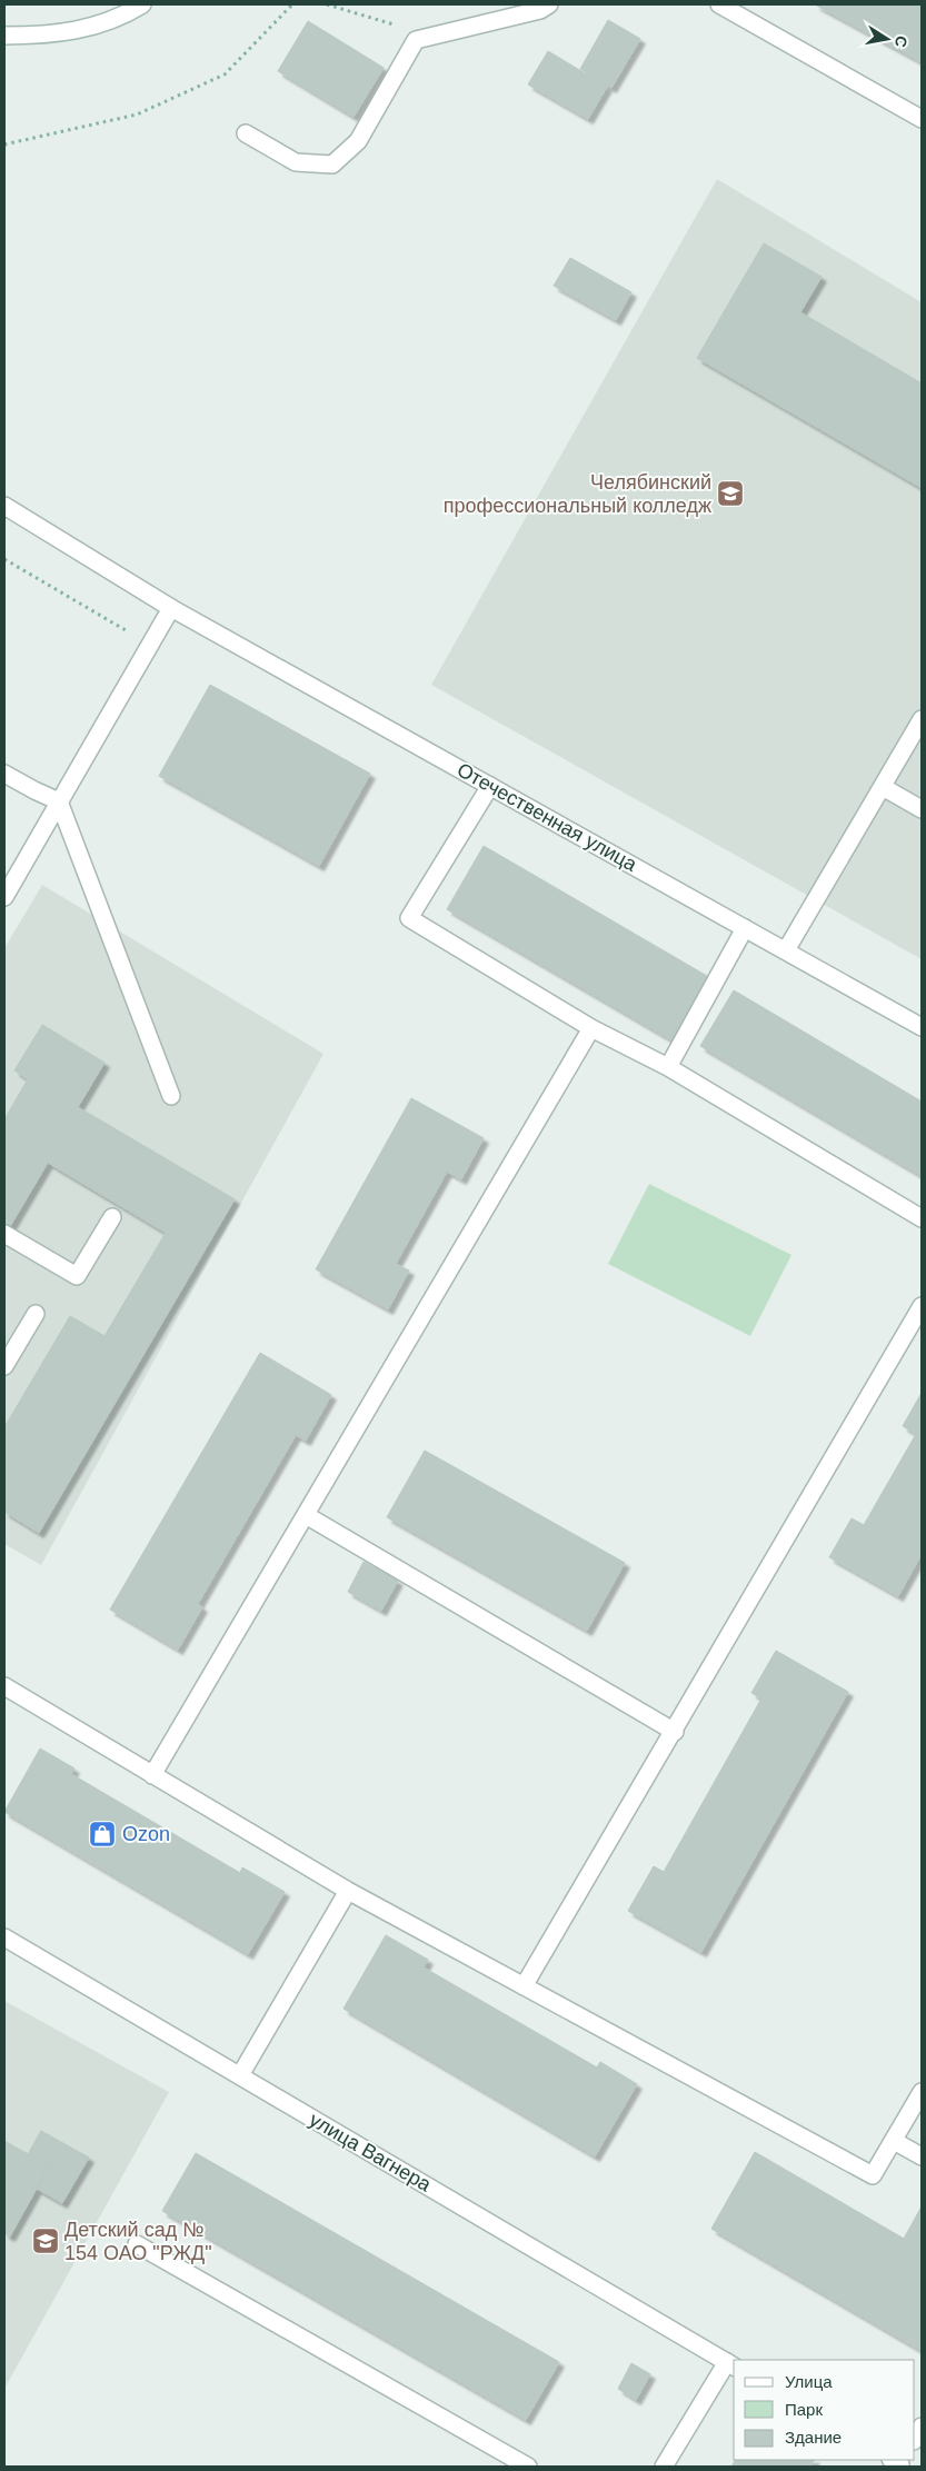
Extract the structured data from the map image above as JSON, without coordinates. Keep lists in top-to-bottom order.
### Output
{
  "streets": {
    "street": ["Отечественная улица", "улица Вагнера"]
  },
  "places": {
    "school or university": ["Челябинский профессиональный колледж", "Детский сад № 154 ОАО \"РЖД\""],
    "shop": ["Ozon"]
  },
  "legend": ["Улица", "Парк", "Здание"],
  "north": "right"
}
